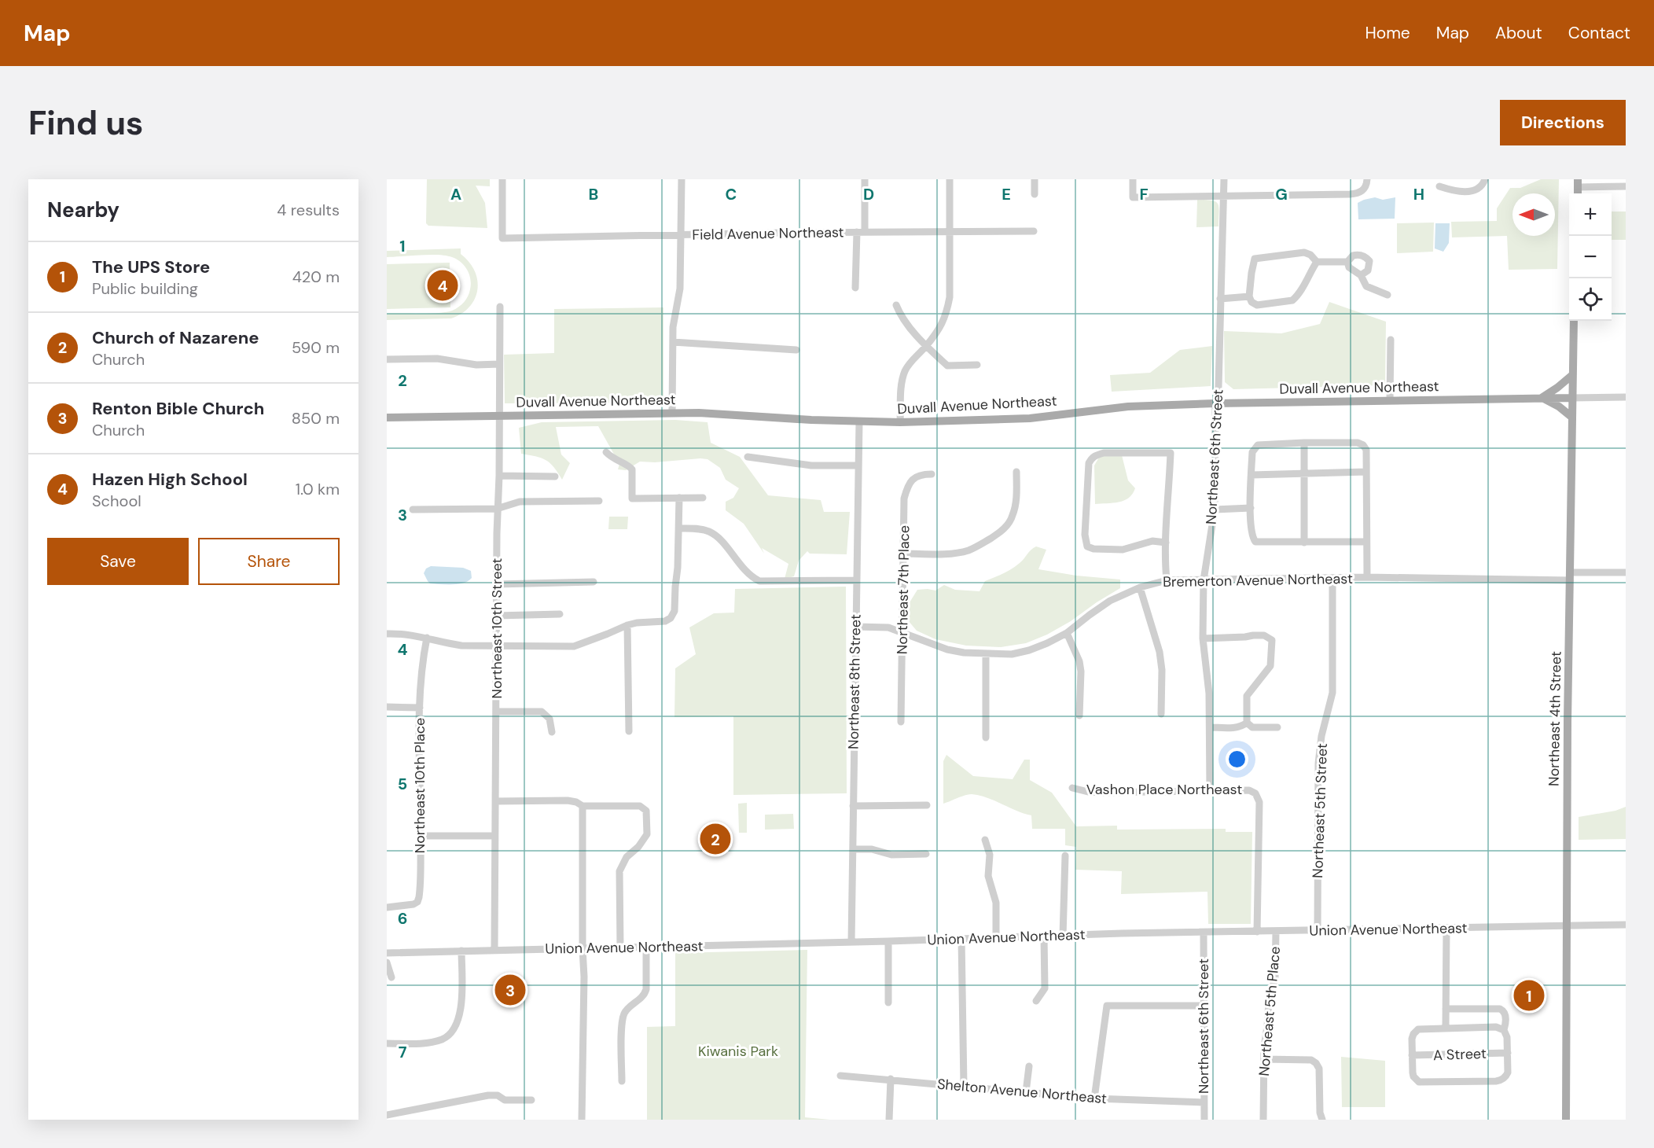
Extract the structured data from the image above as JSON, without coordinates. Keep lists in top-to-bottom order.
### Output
{
  "streets": {
    "main road": ["Duvall Avenue Northeast", "Northeast 4th Street"],
    "street": [
      "Field Avenue Northeast",
      "Northeast 6th Street",
      "Bremerton Avenue Northeast",
      "Northeast 7th Place",
      "Northeast 10th Street",
      "Northeast 8th Street",
      "Northeast 10th Place",
      "Vashon Place Northeast",
      "Northeast 5th Street",
      "Union Avenue Northeast",
      "Northeast 5th Place",
      "A Street",
      "Shelton Avenue Northeast"
    ]
  },
  "crossings": [
    ["Duvall Avenue Northeast", "Northeast 6th Street"],
    ["Duvall Avenue Northeast", "Northeast 10th Street"],
    ["Duvall Avenue Northeast", "Northeast 8th Street"],
    ["Duvall Avenue Northeast", "Northeast 4th Street"],
    ["Northeast 6th Street", "Bremerton Avenue Northeast"],
    ["Northeast 6th Street", "Vashon Place Northeast"],
    ["Northeast 6th Street", "Union Avenue Northeast"],
    ["Northeast 6th Street", "Shelton Avenue Northeast"],
    ["Bremerton Avenue Northeast", "Northeast 7th Place"],
    ["Bremerton Avenue Northeast", "Northeast 8th Street"],
    ["Bremerton Avenue Northeast", "Northeast 4th Street"],
    ["Bremerton Avenue Northeast", "Northeast 5th Street"],
    ["Northeast 10th Street", "Union Avenue Northeast"],
    ["Northeast 8th Street", "Union Avenue Northeast"],
    ["Northeast 4th Street", "Union Avenue Northeast"],
    ["Vashon Place Northeast", "Union Avenue Northeast"],
    ["Northeast 5th Street", "Union Avenue Northeast"],
    ["Union Avenue Northeast", "Northeast 5th Place"]
  ],
  "parks": ["Kiwanis Park"],
  "north": "left",
  "page": {
    "header": "Map",
    "nav": [
      "Home",
      "Map",
      "About",
      "Contact"
    ],
    "buttons": [
      "Directions",
      ["Save", "Share"]
    ],
    "title": "Find us",
    "heading": ["Nearby", "4 results"],
    "map_buttons": ["+", "−"],
    "list": [
      {
        "mark": "1",
        "name": "The UPS Store",
        "note": "Public building",
        "value": "420 m"
      },
      {
        "mark": "2",
        "name": "Church of Nazarene",
        "note": "Church",
        "value": "590 m"
      },
      {
        "mark": "3",
        "name": "Renton Bible Church",
        "note": "Church",
        "value": "850 m"
      },
      {
        "mark": "4",
        "name": "Hazen High School",
        "note": "School",
        "value": "1.0 km"
      }
    ],
    "pins": [
      "4",
      "2",
      "3",
      "1"
    ]
  },
  "grid": {
    "columns": [
      "A",
      "B",
      "C",
      "D",
      "E",
      "F",
      "G",
      "H"
    ],
    "rows": [
      "1",
      "2",
      "3",
      "4",
      "5",
      "6",
      "7"
    ]
  }
}
